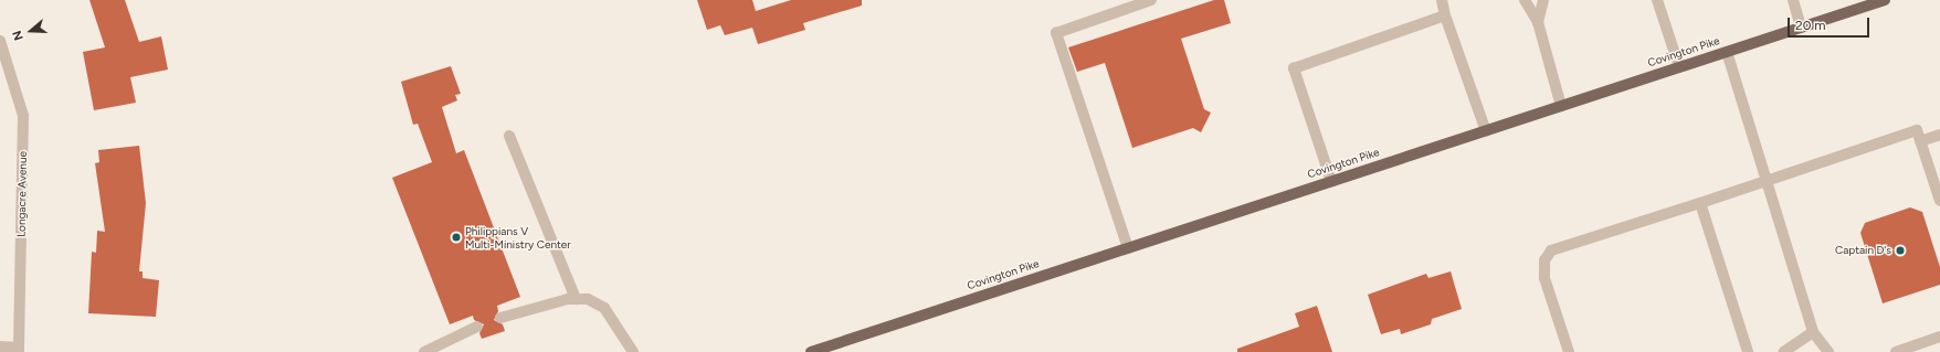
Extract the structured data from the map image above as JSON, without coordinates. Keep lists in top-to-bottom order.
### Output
{
  "streets": {
    "main road": ["Covington Pike"],
    "street": ["Longacre Avenue"]
  },
  "places": ["Philippians V Multi-Ministry Center", "Captain D's"],
  "scale_bar": "20 m",
  "north": "left"
}
